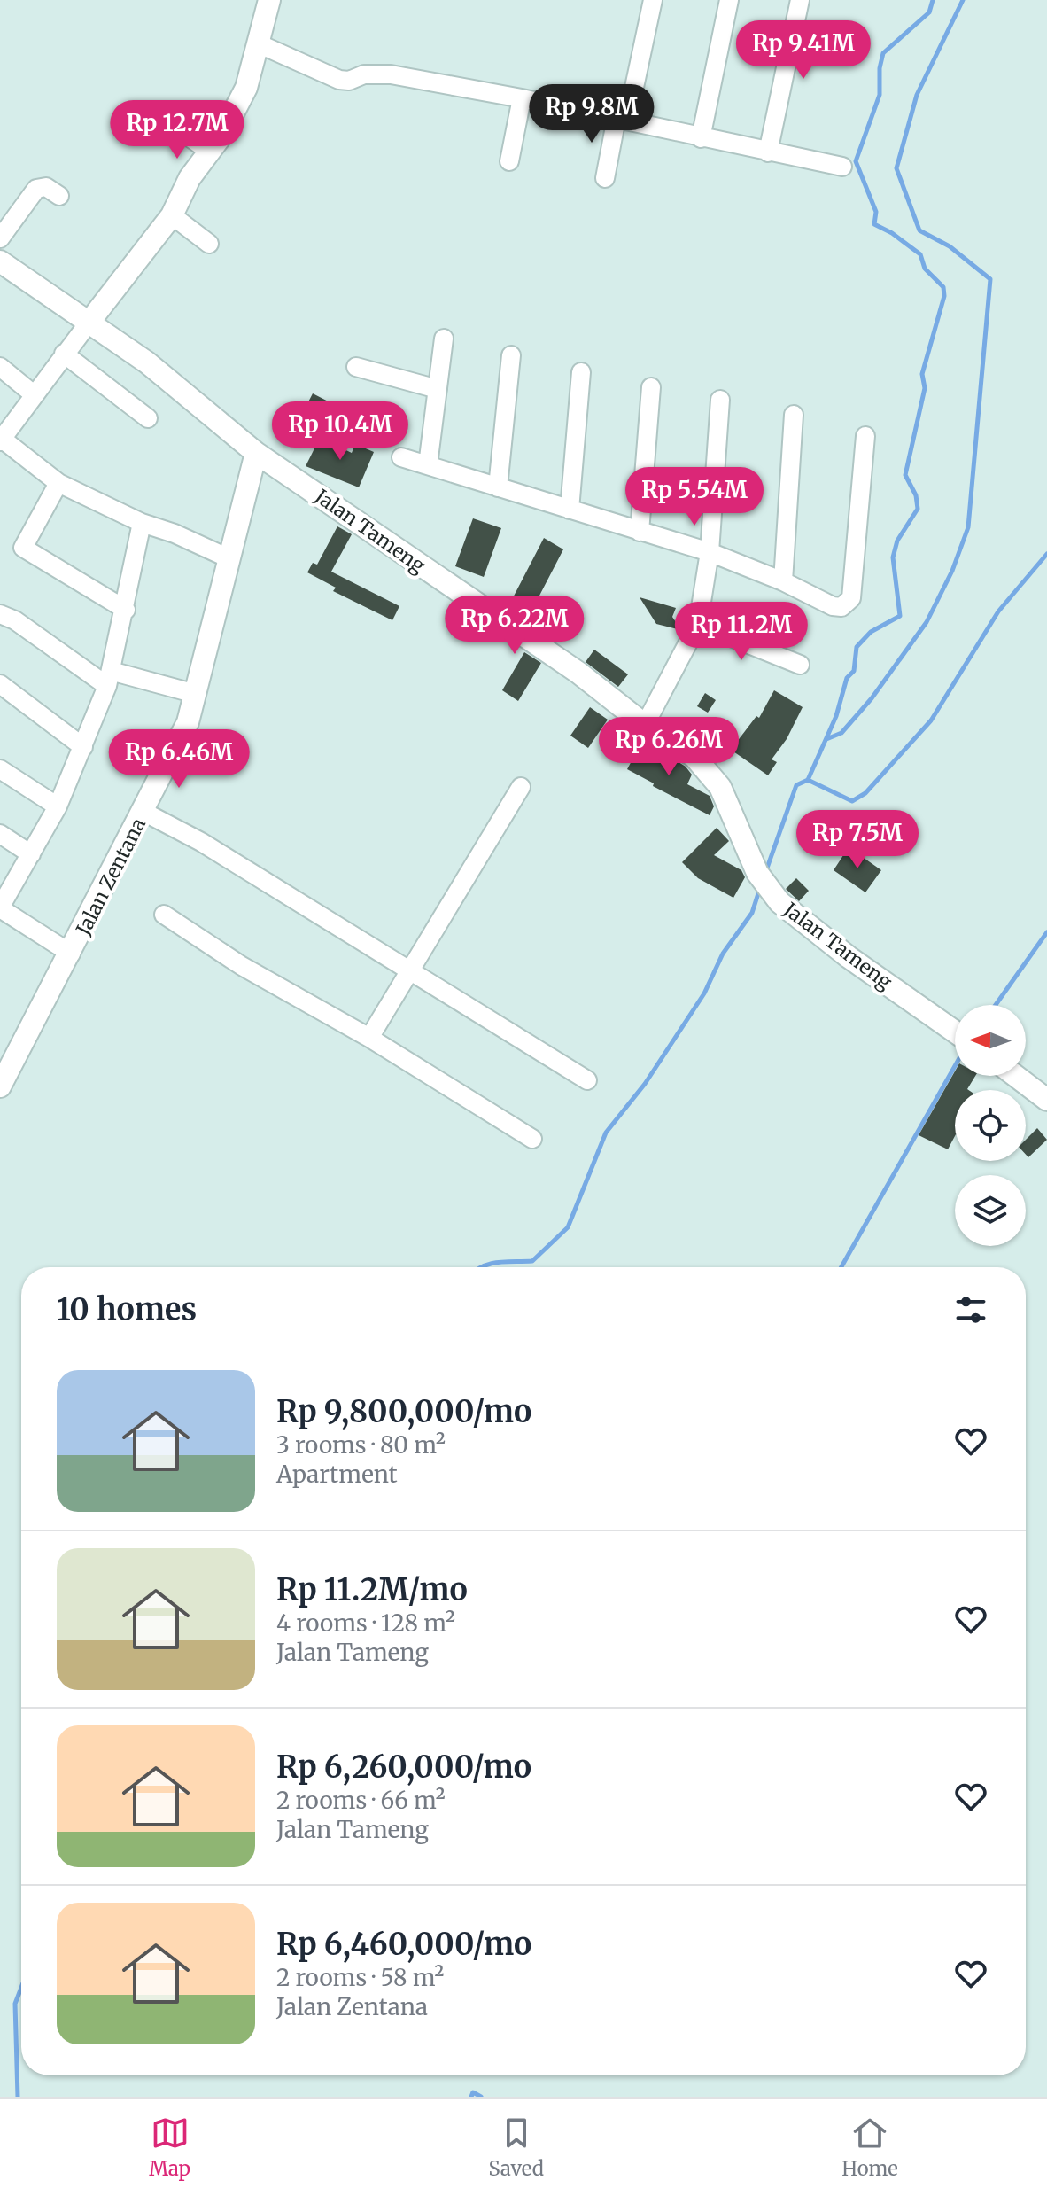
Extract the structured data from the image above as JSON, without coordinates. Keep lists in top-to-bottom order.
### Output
{
  "streets": {
    "street": ["Jalan Tameng", "Jalan Zentana"]
  },
  "crossings": [
    ["Jalan Tameng", "Jalan Zentana"]
  ],
  "north": "left",
  "page": {
    "price": [
      "Rp 9.41M",
      "Rp 9.8M",
      "Rp 12.7M",
      "Rp 10.4M",
      "Rp 5.54M",
      "Rp 6.22M",
      "Rp 11.2M",
      "Rp 6.26M",
      "Rp 6.46M",
      "Rp 7.5M"
    ],
    "heading": "10 homes",
    "list": [
      {
        "name": "Rp 9,800,000/mo",
        "note": "3 rooms · 80 m² · Apartment"
      },
      {
        "name": "Rp 11.2M/mo",
        "note": "4 rooms · 128 m² · Jalan Tameng"
      },
      {
        "name": "Rp 6,260,000/mo",
        "note": "2 rooms · 66 m² · Jalan Tameng"
      },
      {
        "name": "Rp 6,460,000/mo",
        "note": "2 rooms · 58 m² · Jalan Zentana"
      }
    ],
    "tabs": ["Map", "Saved", "Home"]
  }
}
